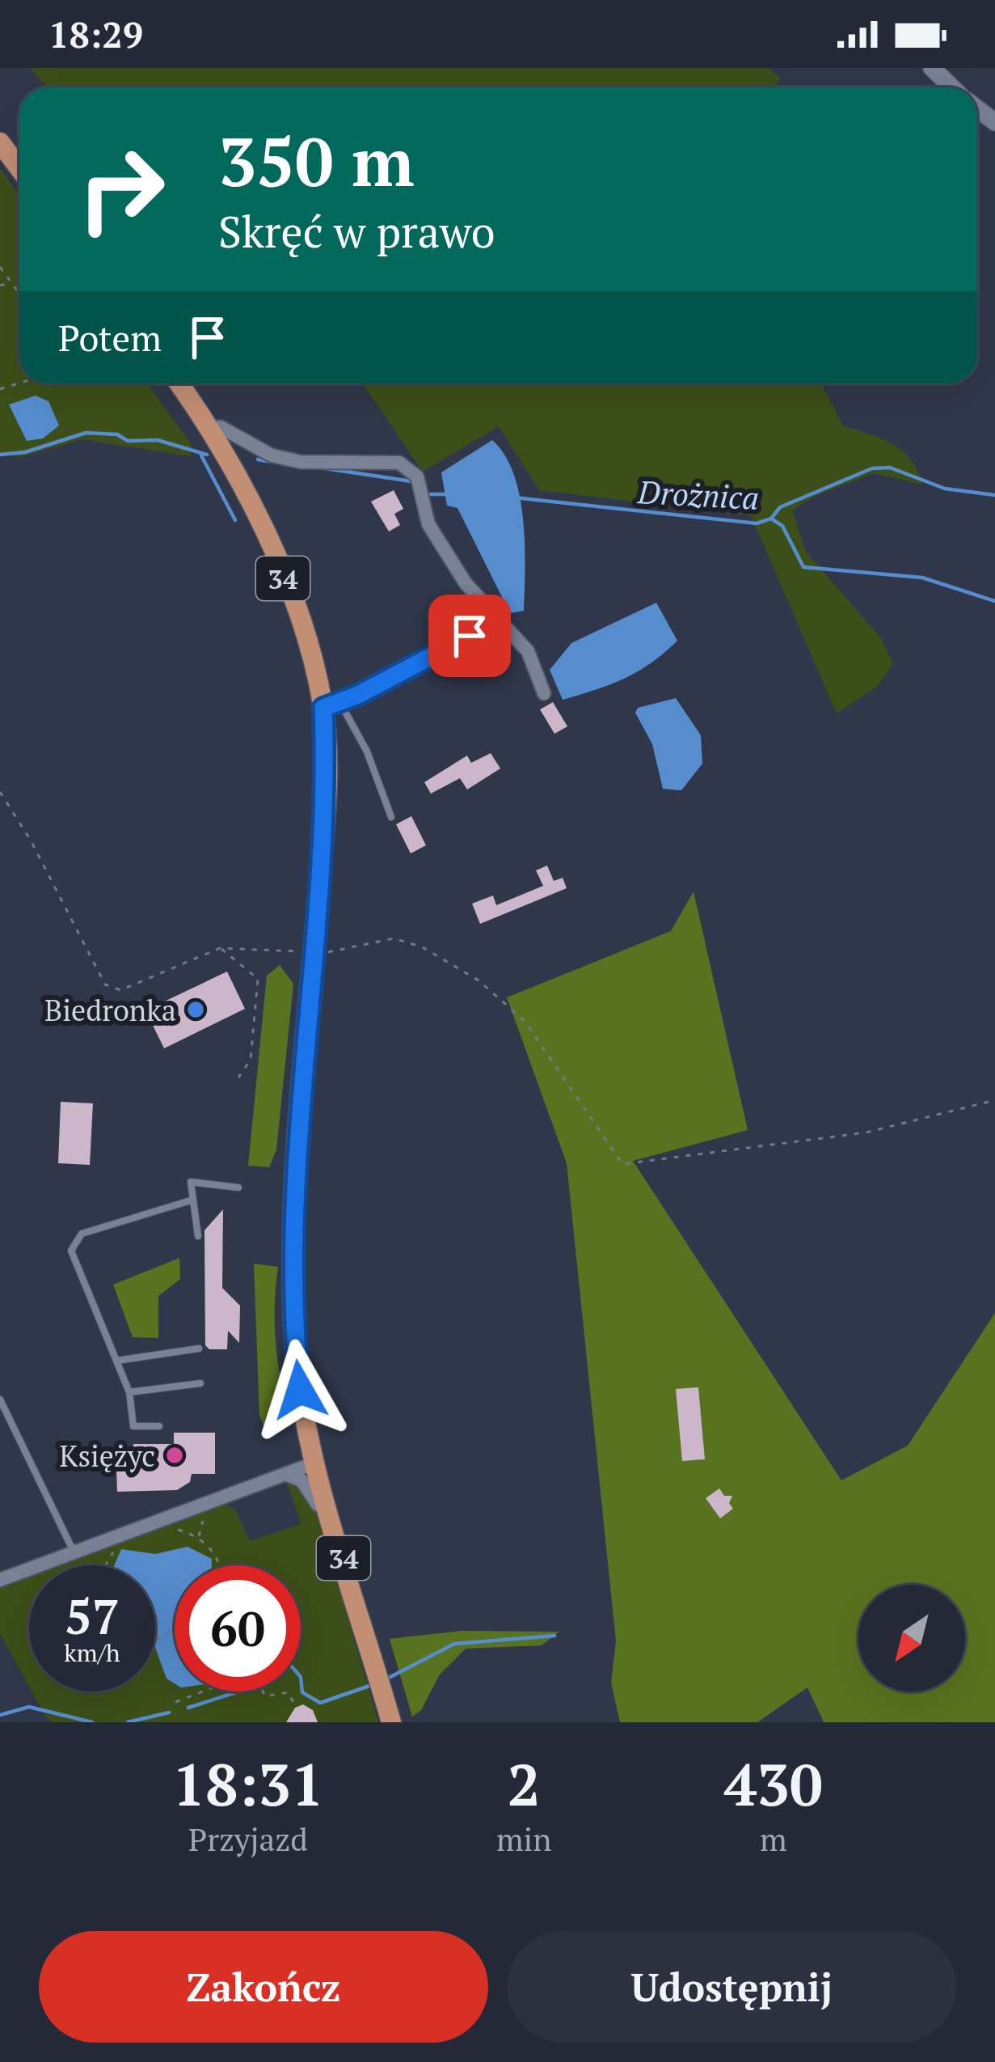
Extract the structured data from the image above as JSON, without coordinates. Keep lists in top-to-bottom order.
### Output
{
  "streets": {
    "main road": ["34"]
  },
  "water": ["Drożnica"],
  "places": ["Biedronka", "Księżyc"],
  "north": "bottom left",
  "page": {
    "status": "18:29",
    "turn": ["350 m", "Skręć w prawo"],
    "then": "Potem",
    "speed": "57 km/h",
    "limit": "60",
    "eta": [
      "18:31",
      "Przyjazd",
      "2",
      "min",
      "430",
      "m"
    ],
    "buttons": ["Zakończ", "Udostępnij"]
  }
}
